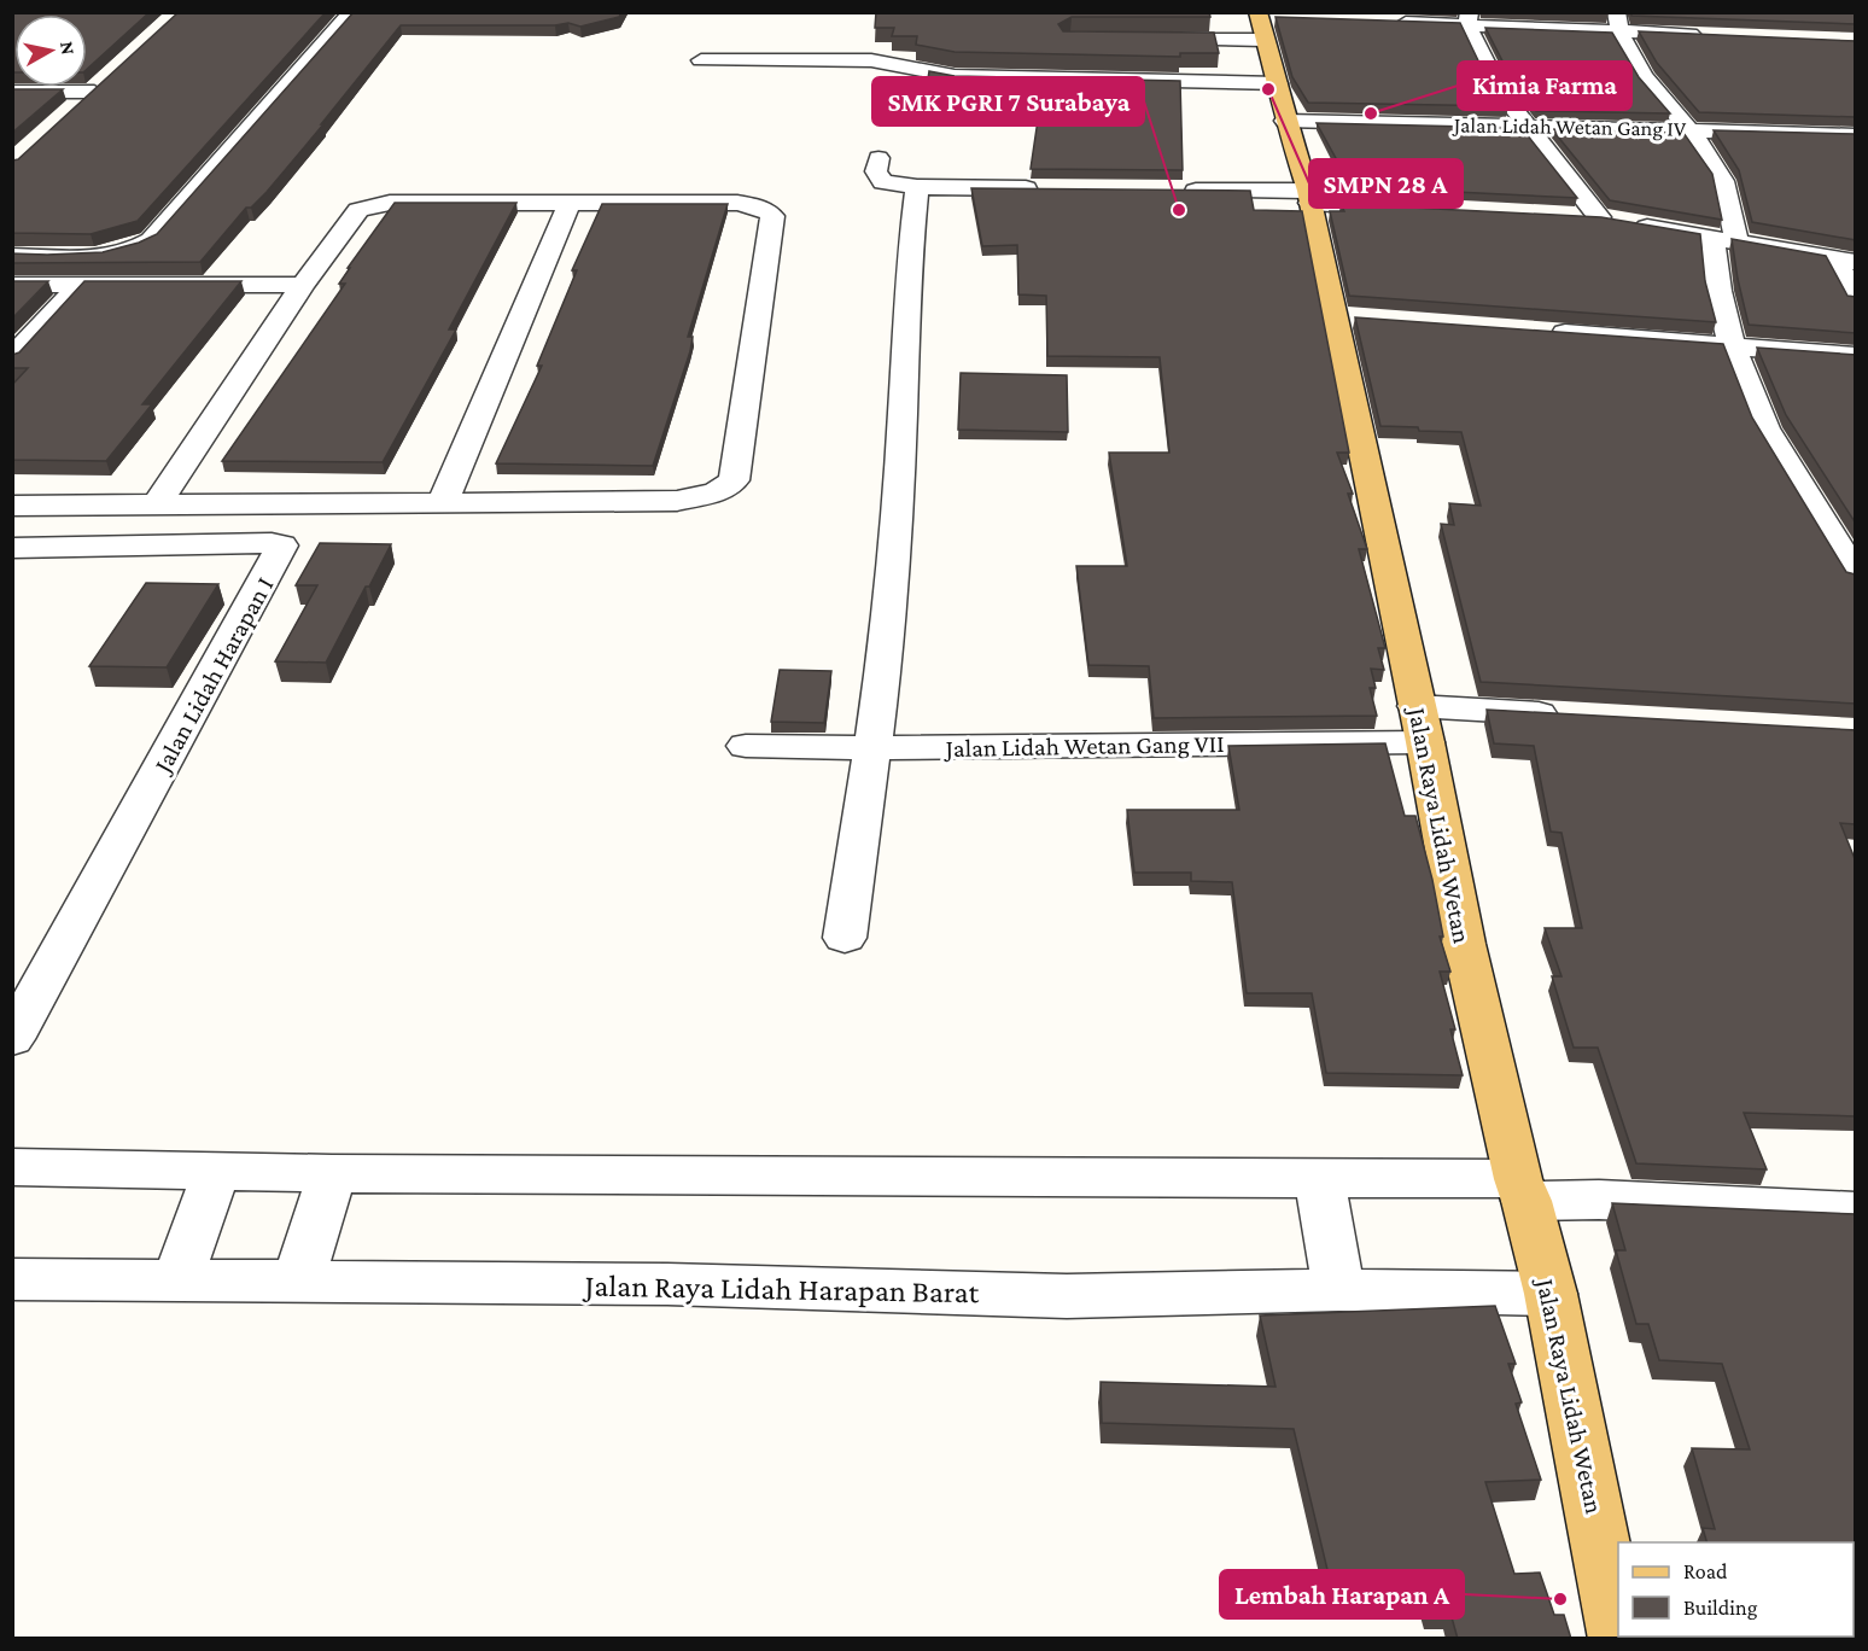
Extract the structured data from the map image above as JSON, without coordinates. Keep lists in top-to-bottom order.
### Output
{
  "streets": {
    "main road": ["Jalan Raya Lidah Wetan"],
    "street": [
      "Jalan Lidah Wetan Gang IV",
      "Jalan Lidah Harapan I",
      "Jalan Lidah Wetan Gang VII",
      "Jalan Raya Lidah Harapan Barat"
    ]
  },
  "crossings": [
    ["Jalan Lidah Wetan Gang IV", "Jalan Raya Lidah Wetan"],
    ["Jalan Lidah Wetan Gang VII", "Jalan Raya Lidah Wetan"],
    ["Jalan Raya Lidah Wetan", "Jalan Raya Lidah Harapan Barat"]
  ],
  "places": [
    "SMPN 28 A",
    "Kimia Farma",
    "SMK PGRI 7 Surabaya",
    "Lembah Harapan A"
  ],
  "legend": ["Road", "Building"],
  "north": "right"
}
